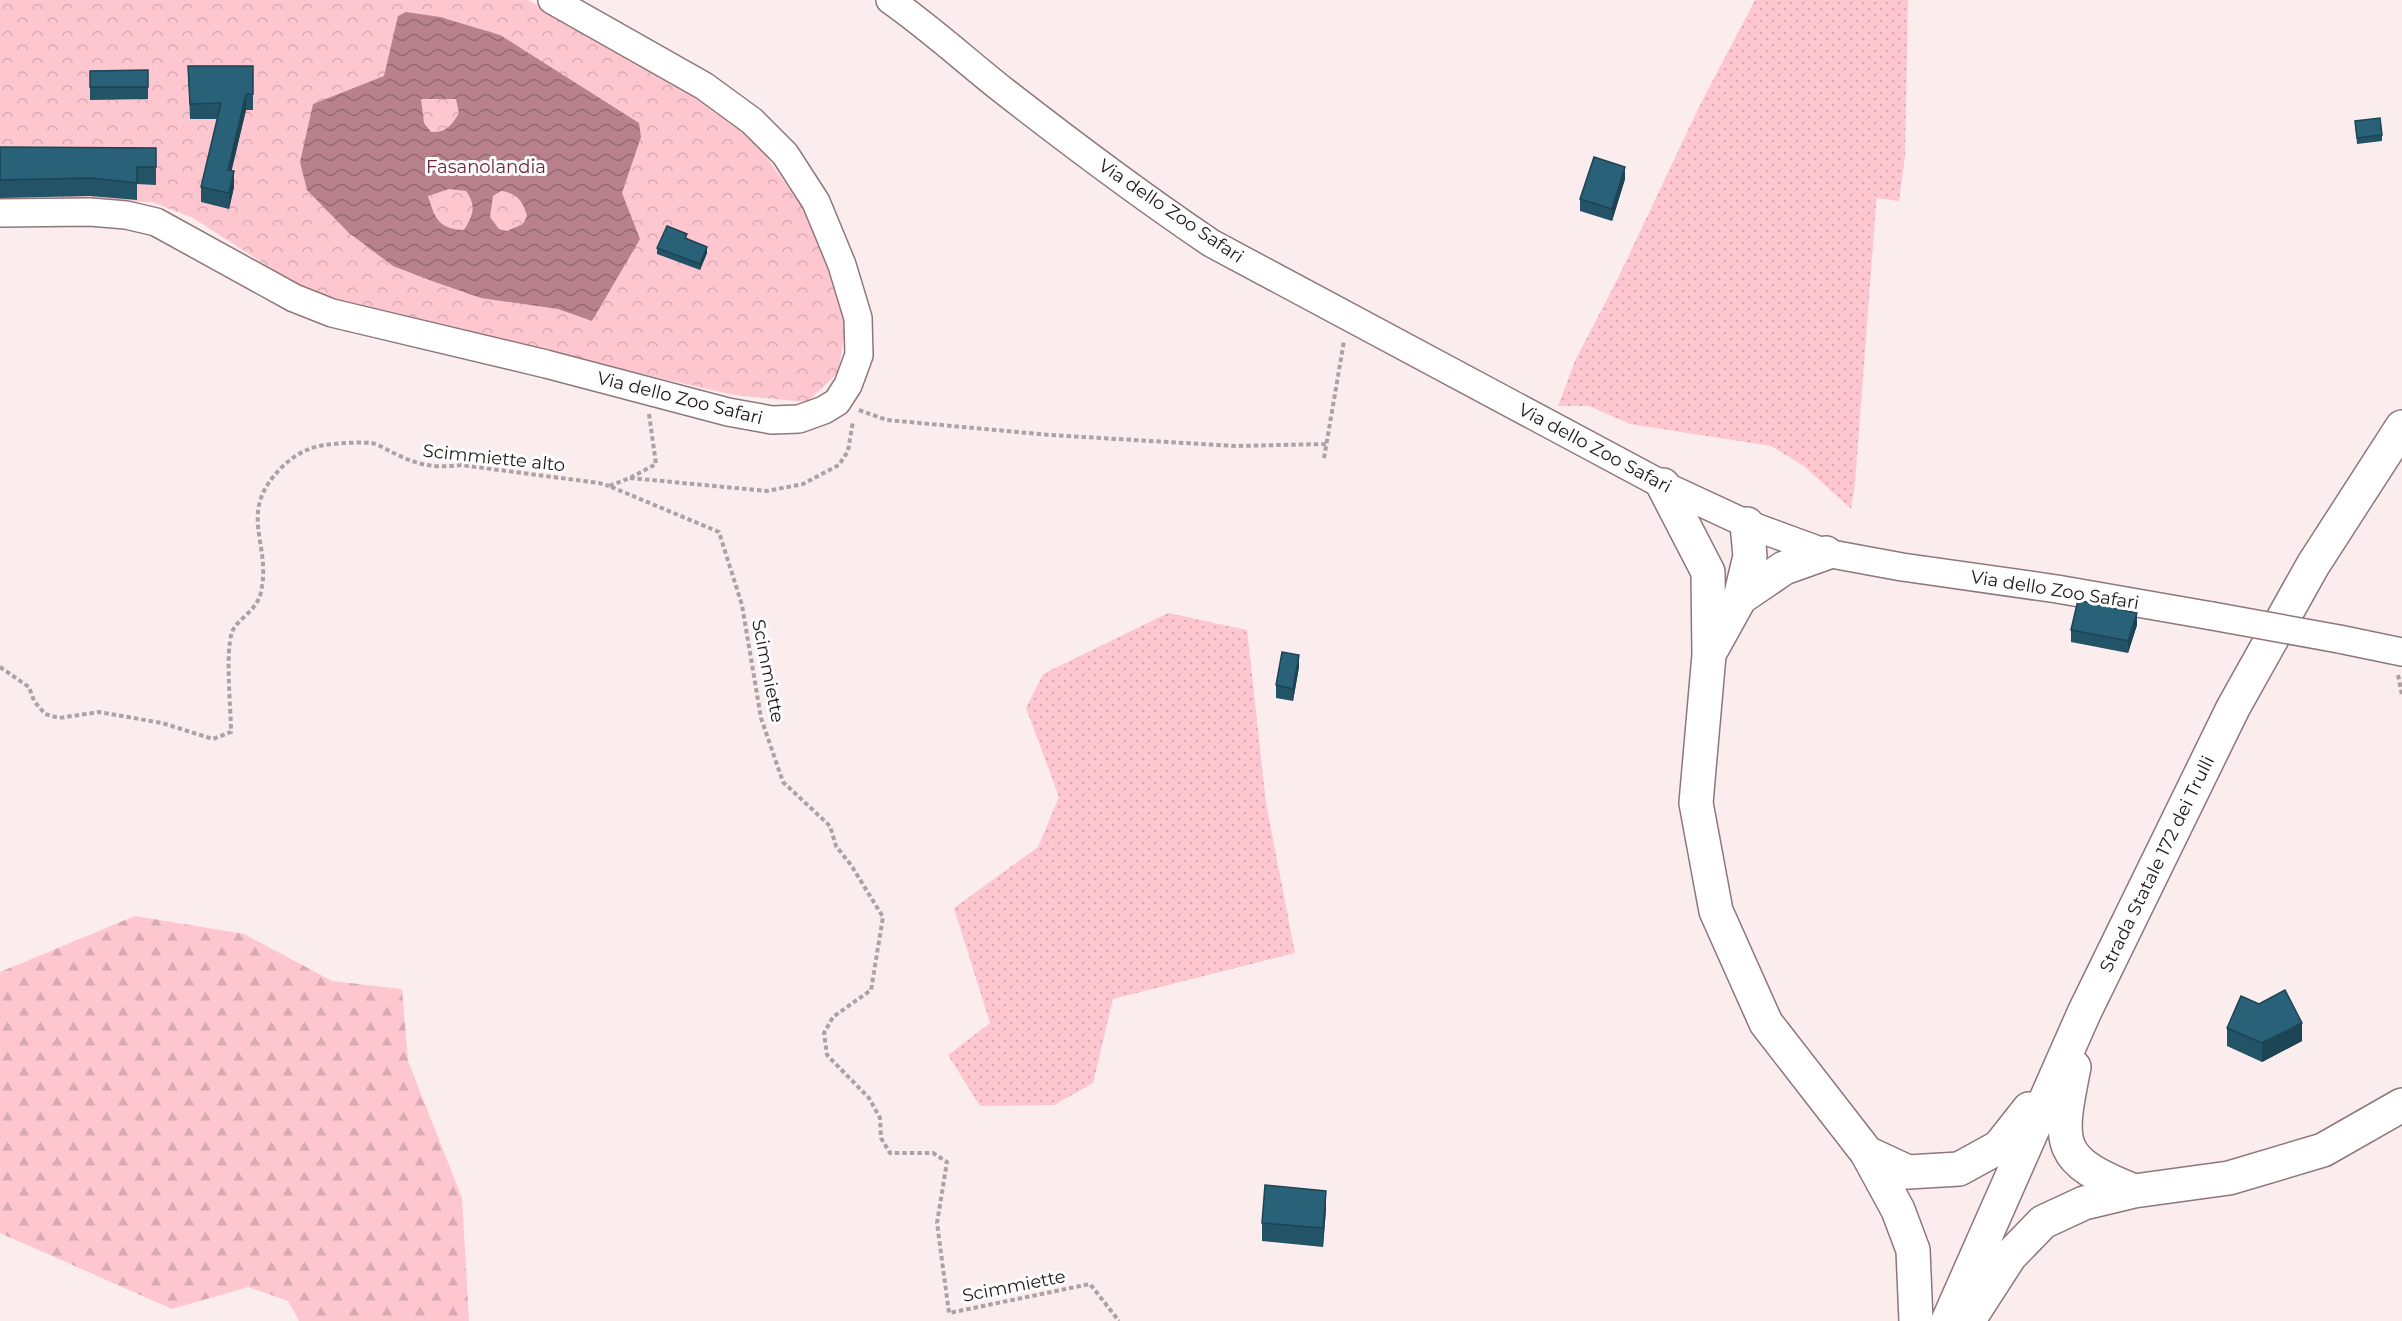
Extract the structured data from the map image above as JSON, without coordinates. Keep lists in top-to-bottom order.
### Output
{
  "streets": {
    "main road": ["Strada Statale 172 dei Trulli"],
    "street": ["Via dello Zoo Safari"],
    "path": ["Scimmiette alto", "Scimmiette"]
  },
  "crossings": [
    ["Scimmiette alto", "Scimmiette"]
  ],
  "parks": ["Fasanolandia"]
}
